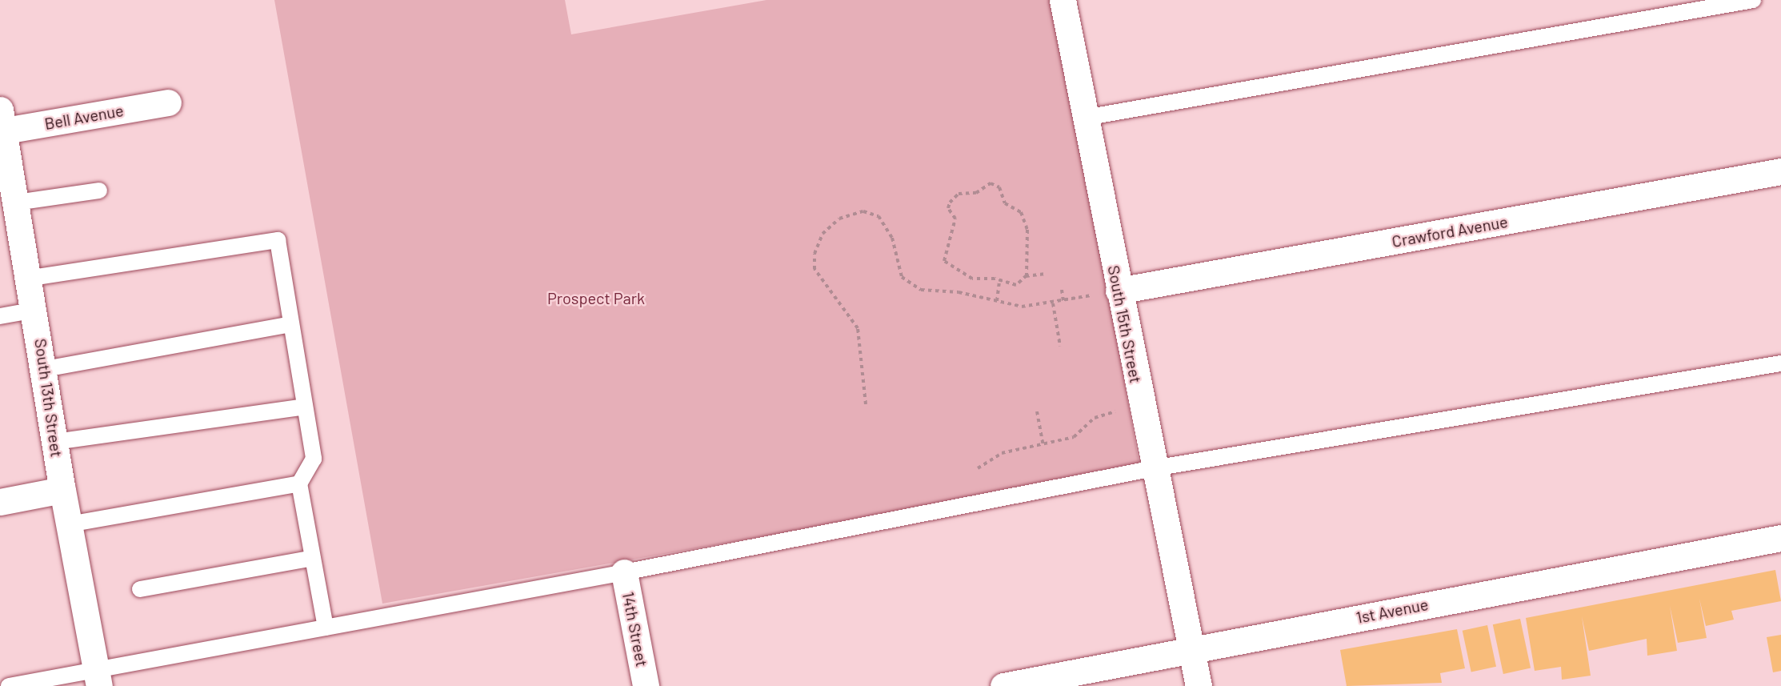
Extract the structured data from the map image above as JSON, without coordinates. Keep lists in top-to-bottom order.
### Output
{
  "streets": {
    "street": [
      "Bell Avenue",
      "Crawford Avenue",
      "South 15th Street",
      "South 13th Street",
      "1st Avenue",
      "14th Street"
    ]
  },
  "crossings": [
    ["Bell Avenue", "South 13th Street"],
    ["Crawford Avenue", "South 15th Street"],
    ["South 15th Street", "1st Avenue"]
  ],
  "parks": ["Prospect Park"]
}
